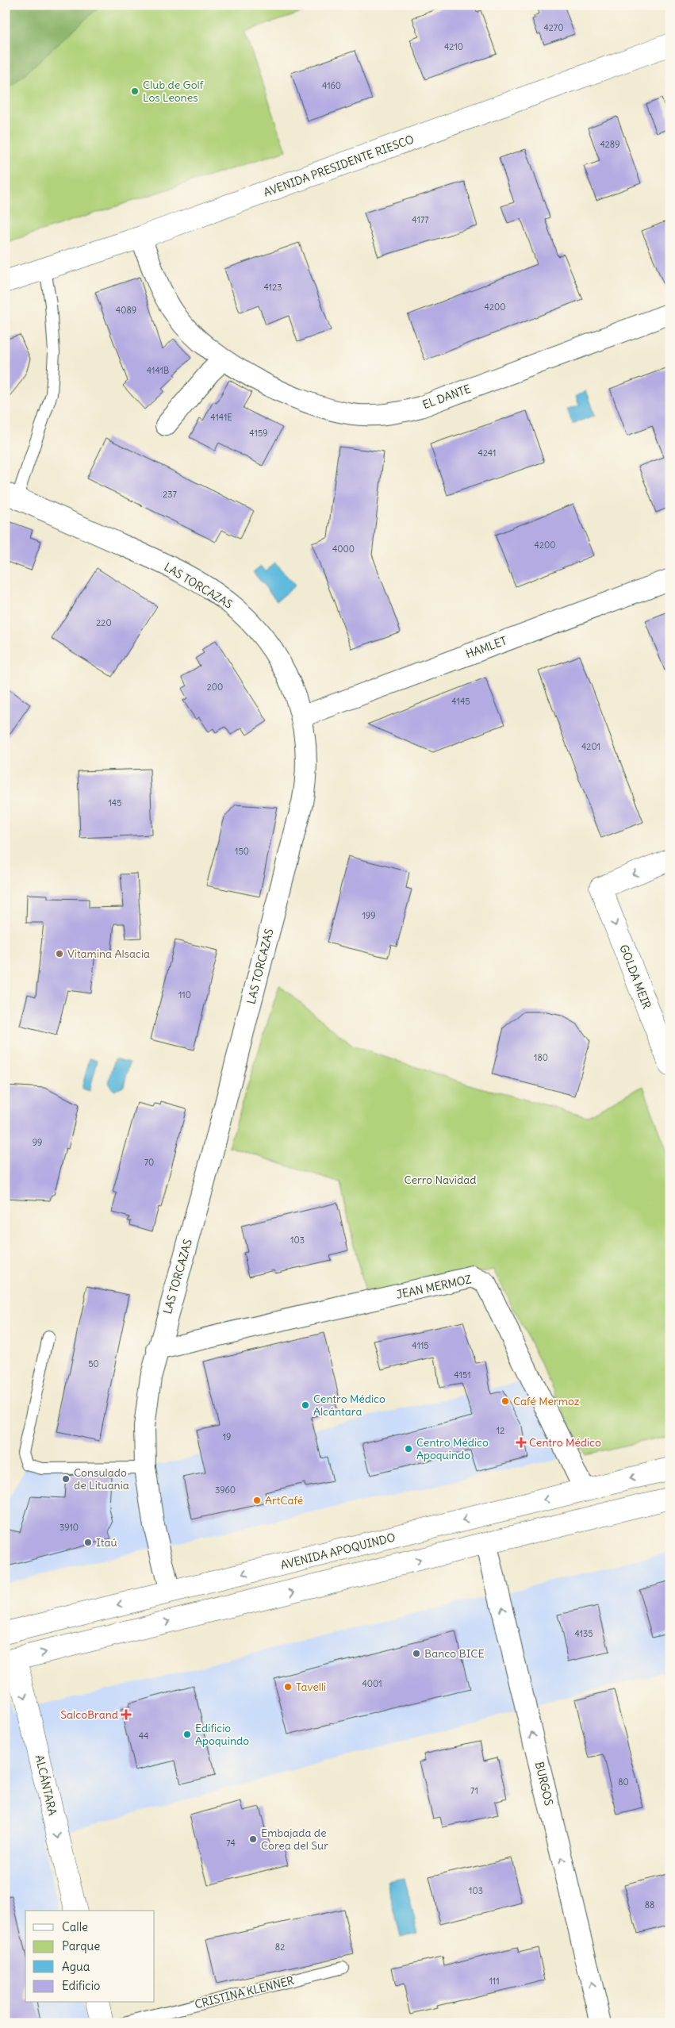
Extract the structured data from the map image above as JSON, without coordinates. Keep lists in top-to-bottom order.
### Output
{
  "streets": {
    "main road": [
      "AVENIDA PRESIDENTE RIESCO",
      "GOLDA MEIR",
      "AVENIDA APOQUINDO",
      "ALCÁNTARA"
    ],
    "street": [
      "EL DANTE",
      "LAS TORCAZAS",
      "HAMLET",
      "JEAN MERMOZ",
      "BURGOS"
    ],
    "lane": ["CRISTINA KLENNER"]
  },
  "crossings": [
    ["AVENIDA PRESIDENTE RIESCO", "EL DANTE"],
    ["LAS TORCAZAS", "HAMLET"],
    ["LAS TORCAZAS", "JEAN MERMOZ"],
    ["LAS TORCAZAS", "AVENIDA APOQUINDO"],
    ["JEAN MERMOZ", "AVENIDA APOQUINDO"]
  ],
  "one_way": ["BURGOS", "ALCÁNTARA"],
  "parks": ["Cerro Navidad"],
  "places": {
    "other": [
      "Club de Golf Los Leones",
      "Vitamina Alsacia",
      "Café Mermoz",
      "Centro Médico Alcántara",
      "Centro Médico Apoquindo",
      "Consulado de Lituania",
      "ArtCafé",
      "Itaú",
      "Banco BICE",
      "Tavelli",
      "Edificio Apoquindo",
      "Embajada de Corea del Sur"
    ],
    "health": ["Centro Médico", "SalcoBrand"]
  },
  "house_numbers": [
    "4270",
    "4210",
    "4160",
    "4289",
    "4177",
    "4123",
    "4200",
    "4089",
    "4141B",
    "4141E",
    "4159",
    "4241",
    "237",
    "4200",
    "4000",
    "220",
    "200",
    "4145",
    "4201",
    "145",
    "150",
    "199",
    "110",
    "180",
    "99",
    "70",
    "103",
    "4115",
    "50",
    "4151",
    "12",
    "19",
    "3960",
    "3910",
    "4135",
    "4001",
    "44",
    "80",
    "71",
    "74",
    "103",
    "88",
    "82",
    "111"
  ],
  "legend": [
    "Calle",
    "Parque",
    "Agua",
    "Edificio"
  ]
}
